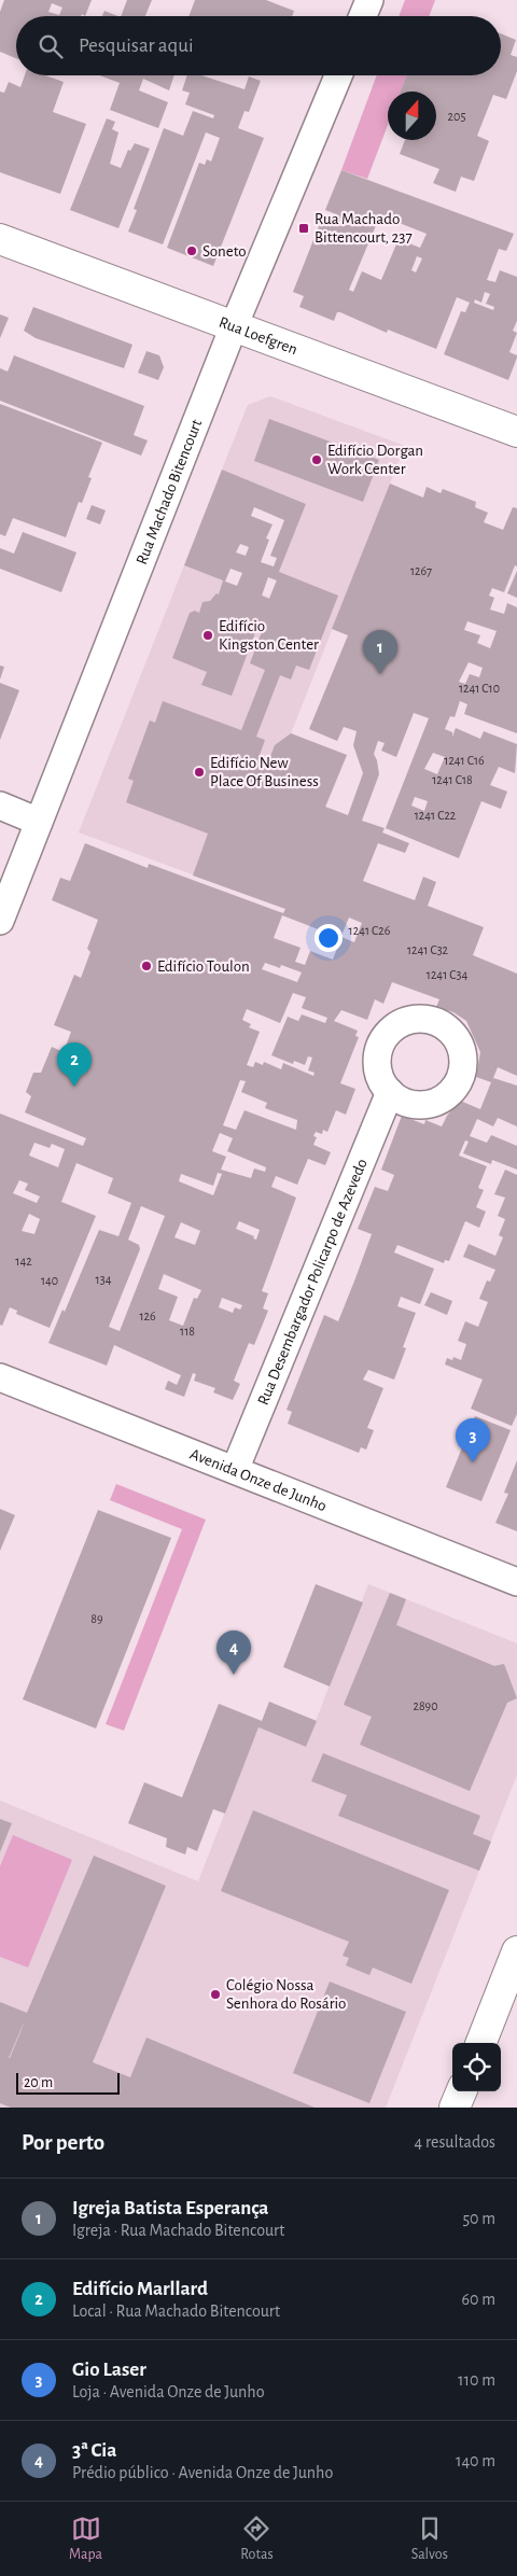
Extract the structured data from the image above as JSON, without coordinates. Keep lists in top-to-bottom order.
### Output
{
  "streets": {
    "street": [
      "Rua Loefgren",
      "Rua Machado Bitencourt",
      "Rua Desembargador Policarpo de Azevedo",
      "Avenida Onze de Junho"
    ]
  },
  "crossings": [
    ["Rua Loefgren", "Rua Machado Bitencourt"],
    ["Rua Desembargador Policarpo de Azevedo", "Avenida Onze de Junho"]
  ],
  "places": {
    "transit": ["Rua Machado Bittencourt, 237"],
    "other": [
      "Soneto",
      "Edifício Dorgan Work Center",
      "Edifício Kingston Center",
      "Edifício New Place Of Business",
      "Edifício Toulon",
      "Colégio Nossa Senhora do Rosário"
    ]
  },
  "house_numbers": [
    "205",
    "1267",
    "1241 C10",
    "1241 C16",
    "1241 C18",
    "1241 C22",
    "1241 C26",
    "1241 C32",
    "1241 C34",
    "142",
    "134",
    "140",
    "126",
    "118",
    "89",
    "2890"
  ],
  "scale_bar": "20 m",
  "north": "top",
  "page": {
    "search": "Pesquisar aqui",
    "pins": [
      "1",
      "2",
      "3",
      "4"
    ],
    "scale": "20 m",
    "heading": ["Por perto", "4 resultados"],
    "list": [
      {
        "mark": "1",
        "name": "Igreja Batista Esperança",
        "note": "Igreja · Rua Machado Bitencourt",
        "value": "50 m"
      },
      {
        "mark": "2",
        "name": "Edifício Marllard",
        "note": "Local · Rua Machado Bitencourt",
        "value": "60 m"
      },
      {
        "mark": "3",
        "name": "Gio Laser",
        "note": "Loja · Avenida Onze de Junho",
        "value": "110 m"
      },
      {
        "mark": "4",
        "name": "3ª Cia",
        "note": "Prédio público · Avenida Onze de Junho",
        "value": "140 m"
      }
    ],
    "nav": ["Mapa", "Rotas", "Salvos"]
  }
}
